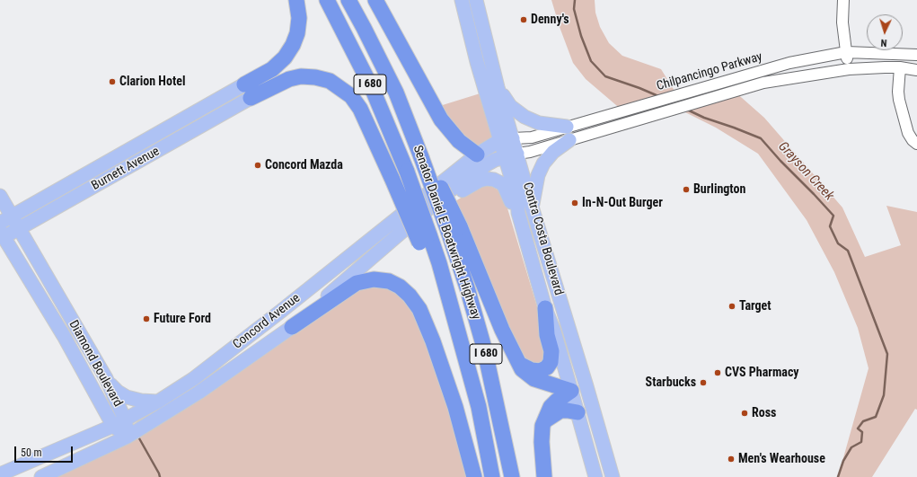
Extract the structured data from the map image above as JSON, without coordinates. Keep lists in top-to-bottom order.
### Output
{
  "streets": {
    "highway": ["I 680", "Senator Daniel E Boatwright Highway"],
    "main road": [
      "Burnett Avenue",
      "Contra Costa Boulevard",
      "Concord Avenue",
      "Diamond Boulevard"
    ],
    "street": ["Chilpancingo Parkway"]
  },
  "crossings": [
    ["Chilpancingo Parkway", "Contra Costa Boulevard"],
    ["Chilpancingo Parkway", "Concord Avenue"],
    ["Burnett Avenue", "Diamond Boulevard"],
    ["Contra Costa Boulevard", "Concord Avenue"],
    ["Concord Avenue", "Diamond Boulevard"]
  ],
  "water": ["Grayson Creek"],
  "places": [
    "Denny's",
    "Clarion Hotel",
    "Concord Mazda",
    "Burlington",
    "In-N-Out Burger",
    "Target",
    "Future Ford",
    "CVS Pharmacy",
    "Starbucks",
    "Ross",
    "Men's Wearhouse"
  ],
  "scale_bar": "50 m",
  "north": "bottom"
}
